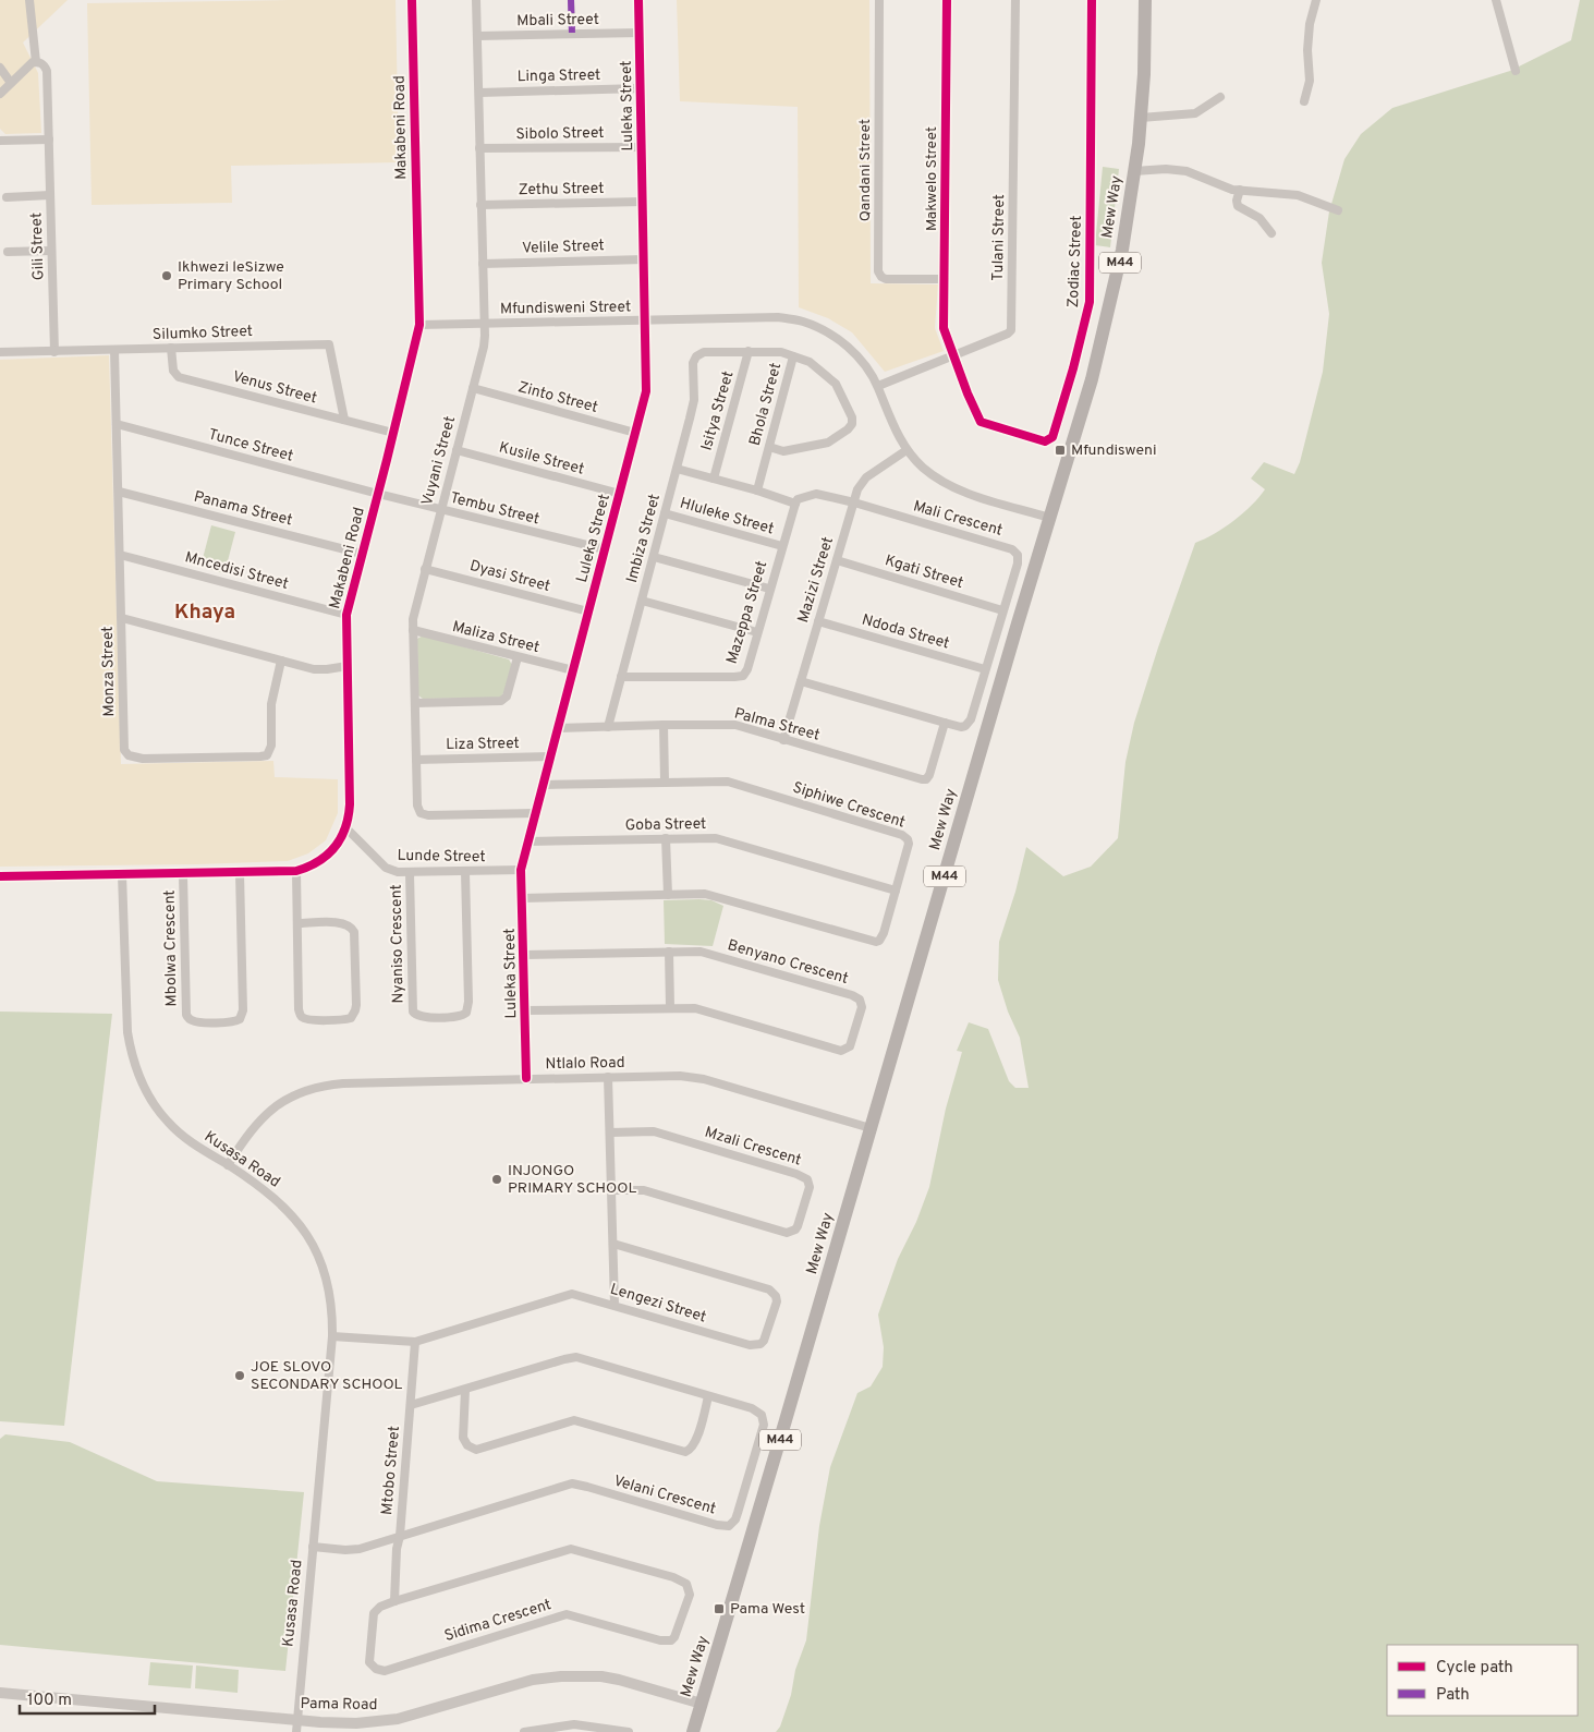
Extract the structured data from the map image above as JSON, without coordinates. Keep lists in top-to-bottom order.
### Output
{
  "streets": {
    "main road": ["Mew Way", "M44"],
    "street": [
      "Mbali Street",
      "Linga Street",
      "Luleka Street",
      "Makabeni Road",
      "Sibolo Street",
      "Qandani Street",
      "Makwelo Street",
      "Zethu Street",
      "Tulani Street",
      "Gili Street",
      "Velile Street",
      "Zodiac Street",
      "Mfundisweni Street",
      "Silumko Street",
      "Venus Street",
      "Zinto Street",
      "Bhola Street",
      "Isitya Street",
      "Tunce Street",
      "Kusile Street",
      "Vuyani Street",
      "Panama Street",
      "Tembu Street",
      "Hluleke Street",
      "Mali Crescent",
      "Imbiza Street",
      "Mncedisi Street",
      "Kgati Street",
      "Dyasi Street",
      "Mazizi Street",
      "Mazeppa Street",
      "Ndoda Street",
      "Maliza Street",
      "Monza Street",
      "Palma Street",
      "Liza Street",
      "Siphiwe Crescent",
      "Goba Street",
      "Lunde Street",
      "Nyaniso Crescent",
      "Mbolwa Crescent",
      "Benyano Crescent",
      "Ntlalo Road",
      "Mzali Crescent",
      "Kusasa Road",
      "Lengezi Street",
      "Mtobo Street",
      "Velani Crescent",
      "Sidima Crescent",
      "Pama Road"
    ]
  },
  "crossings": [
    ["Mbali Street", "Luleka Street"],
    ["Mbali Street", "Vuyani Street"],
    ["Linga Street", "Luleka Street"],
    ["Linga Street", "Vuyani Street"],
    ["Luleka Street", "Sibolo Street"],
    ["Luleka Street", "Zethu Street"],
    ["Luleka Street", "Velile Street"],
    ["Luleka Street", "Mfundisweni Street"],
    ["Luleka Street", "Zinto Street"],
    ["Luleka Street", "Kusile Street"],
    ["Luleka Street", "Vuyani Street"],
    ["Luleka Street", "Tembu Street"],
    ["Luleka Street", "Dyasi Street"],
    ["Luleka Street", "Maliza Street"],
    ["Luleka Street", "Palma Street"],
    ["Luleka Street", "Liza Street"],
    ["Luleka Street", "Siphiwe Crescent"],
    ["Luleka Street", "Goba Street"],
    ["Luleka Street", "Lunde Street"],
    ["Luleka Street", "Benyano Crescent"],
    ["Luleka Street", "Ntlalo Road"],
    ["Makabeni Road", "Mfundisweni Street"],
    ["Makabeni Road", "Venus Street"],
    ["Makabeni Road", "Tunce Street"],
    ["Makabeni Road", "Panama Street"],
    ["Makabeni Road", "Tembu Street"],
    ["Makabeni Road", "Mncedisi Street"],
    ["Makabeni Road", "Lunde Street"],
    ["Makabeni Road", "Mbolwa Crescent"],
    ["Makabeni Road", "Kusasa Road"],
    ["Sibolo Street", "Vuyani Street"],
    ["Qandani Street", "Makwelo Street"],
    ["Makwelo Street", "Tulani Street"],
    ["Makwelo Street", "Zodiac Street"],
    ["Zethu Street", "Vuyani Street"],
    ["Mew Way", "Mfundisweni Street"],
    ["Mew Way", "Ntlalo Road"],
    ["Mew Way", "Pama Road"],
    ["Tulani Street", "Zodiac Street"],
    ["Tulani Street", "Mfundisweni Street"],
    ["Gili Street", "Silumko Street"],
    ["Velile Street", "Vuyani Street"],
    ["Mfundisweni Street", "Vuyani Street"],
    ["Mfundisweni Street", "Mazizi Street"],
    ["Silumko Street", "Venus Street"],
    ["Silumko Street", "Monza Street"],
    ["Zinto Street", "Vuyani Street"],
    ["Bhola Street", "Isitya Street"],
    ["Bhola Street", "Imbiza Street"],
    ["Tunce Street", "Tembu Street"],
    ["Tunce Street", "Monza Street"],
    ["Kusile Street", "Vuyani Street"],
    ["Vuyani Street", "Tembu Street"],
    ["Vuyani Street", "Dyasi Street"],
    ["Vuyani Street", "Maliza Street"],
    ["Vuyani Street", "Liza Street"],
    ["Panama Street", "Monza Street"],
    ["Hluleke Street", "Imbiza Street"],
    ["Hluleke Street", "Mazeppa Street"],
    ["Mali Crescent", "Kgati Street"],
    ["Mali Crescent", "Mazizi Street"],
    ["Mali Crescent", "Mazeppa Street"],
    ["Mali Crescent", "Ndoda Street"],
    ["Mali Crescent", "Palma Street"],
    ["Imbiza Street", "Mazeppa Street"],
    ["Imbiza Street", "Palma Street"],
    ["Mncedisi Street", "Monza Street"],
    ["Kgati Street", "Mazizi Street"],
    ["Mazizi Street", "Ndoda Street"],
    ["Mazizi Street", "Palma Street"],
    ["Siphiwe Crescent", "Goba Street"],
    ["Lunde Street", "Nyaniso Crescent"],
    ["Ntlalo Road", "Kusasa Road"],
    ["Kusasa Road", "Lengezi Street"],
    ["Kusasa Road", "Velani Crescent"],
    ["Kusasa Road", "Pama Road"],
    ["Lengezi Street", "Mtobo Street"],
    ["Mtobo Street", "Velani Crescent"],
    ["Mtobo Street", "Sidima Crescent"]
  ],
  "districts": ["Khaya"],
  "places": {
    "other": ["Ikhwezi leSizwe Primary School", "INJONGO PRIMARY SCHOOL", "JOE SLOVO SECONDARY SCHOOL"],
    "transit": ["Mfundisweni", "Pama West"]
  },
  "legend": ["Cycle path", "Path"],
  "scale_bar": "100 m"
}
